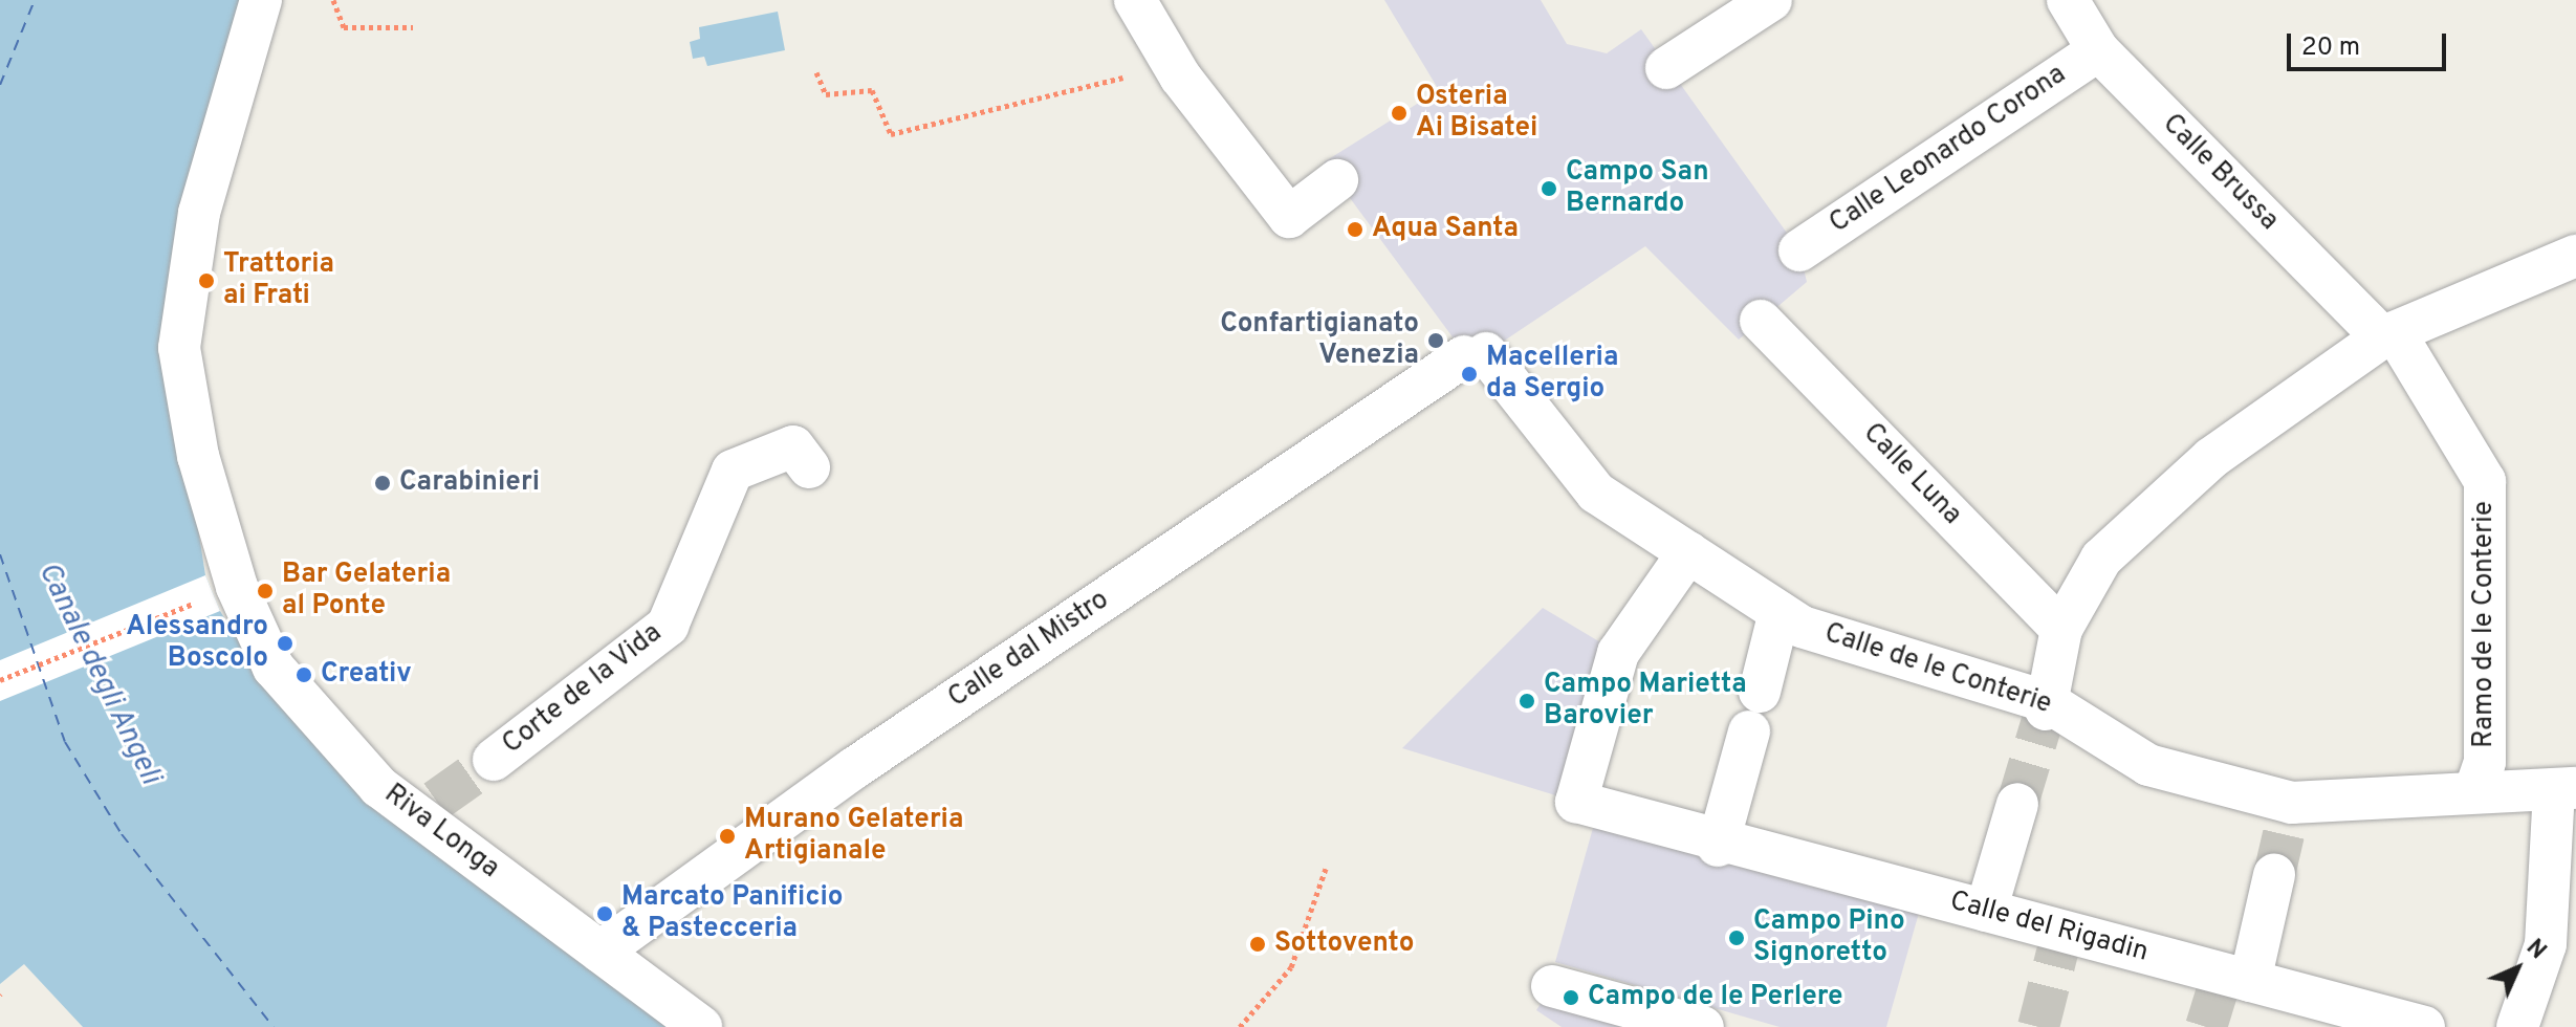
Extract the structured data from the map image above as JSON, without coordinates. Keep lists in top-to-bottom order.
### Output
{
  "streets": {
    "street": [
      "Calle Leonardo Corona",
      "Calle Brussa",
      "Calle Luna",
      "Ramo de le Conterie",
      "Calle dal Mistro",
      "Calle de le Conterie",
      "Corte de la Vida",
      "Riva Longa",
      "Calle del Rigadin"
    ]
  },
  "crossings": [
    ["Calle Leonardo Corona", "Calle Brussa"],
    ["Calle Brussa", "Ramo de le Conterie"],
    ["Ramo de le Conterie", "Calle de le Conterie"],
    ["Calle dal Mistro", "Calle de le Conterie"],
    ["Calle dal Mistro", "Riva Longa"],
    ["Calle de le Conterie", "Calle del Rigadin"]
  ],
  "water": ["Canale degli Angeli"],
  "places": [
    "Osteria Ai Bisatei",
    "Campo San Bernardo",
    "Aqua Santa",
    "Trattoria ai Frati",
    "Confartigianato Venezia",
    "Macelleria da Sergio",
    "Carabinieri",
    "Bar Gelateria al Ponte",
    "Alessandro Boscolo",
    "Creativ",
    "Campo Marietta Barovier",
    "Murano Gelateria Artigianale",
    "Marcato Panificio & Pastecceria",
    "Campo Pino Signoretto",
    "Sottovento",
    "Campo de le Perlere"
  ],
  "scale_bar": "20 m",
  "north": "top right"
}
